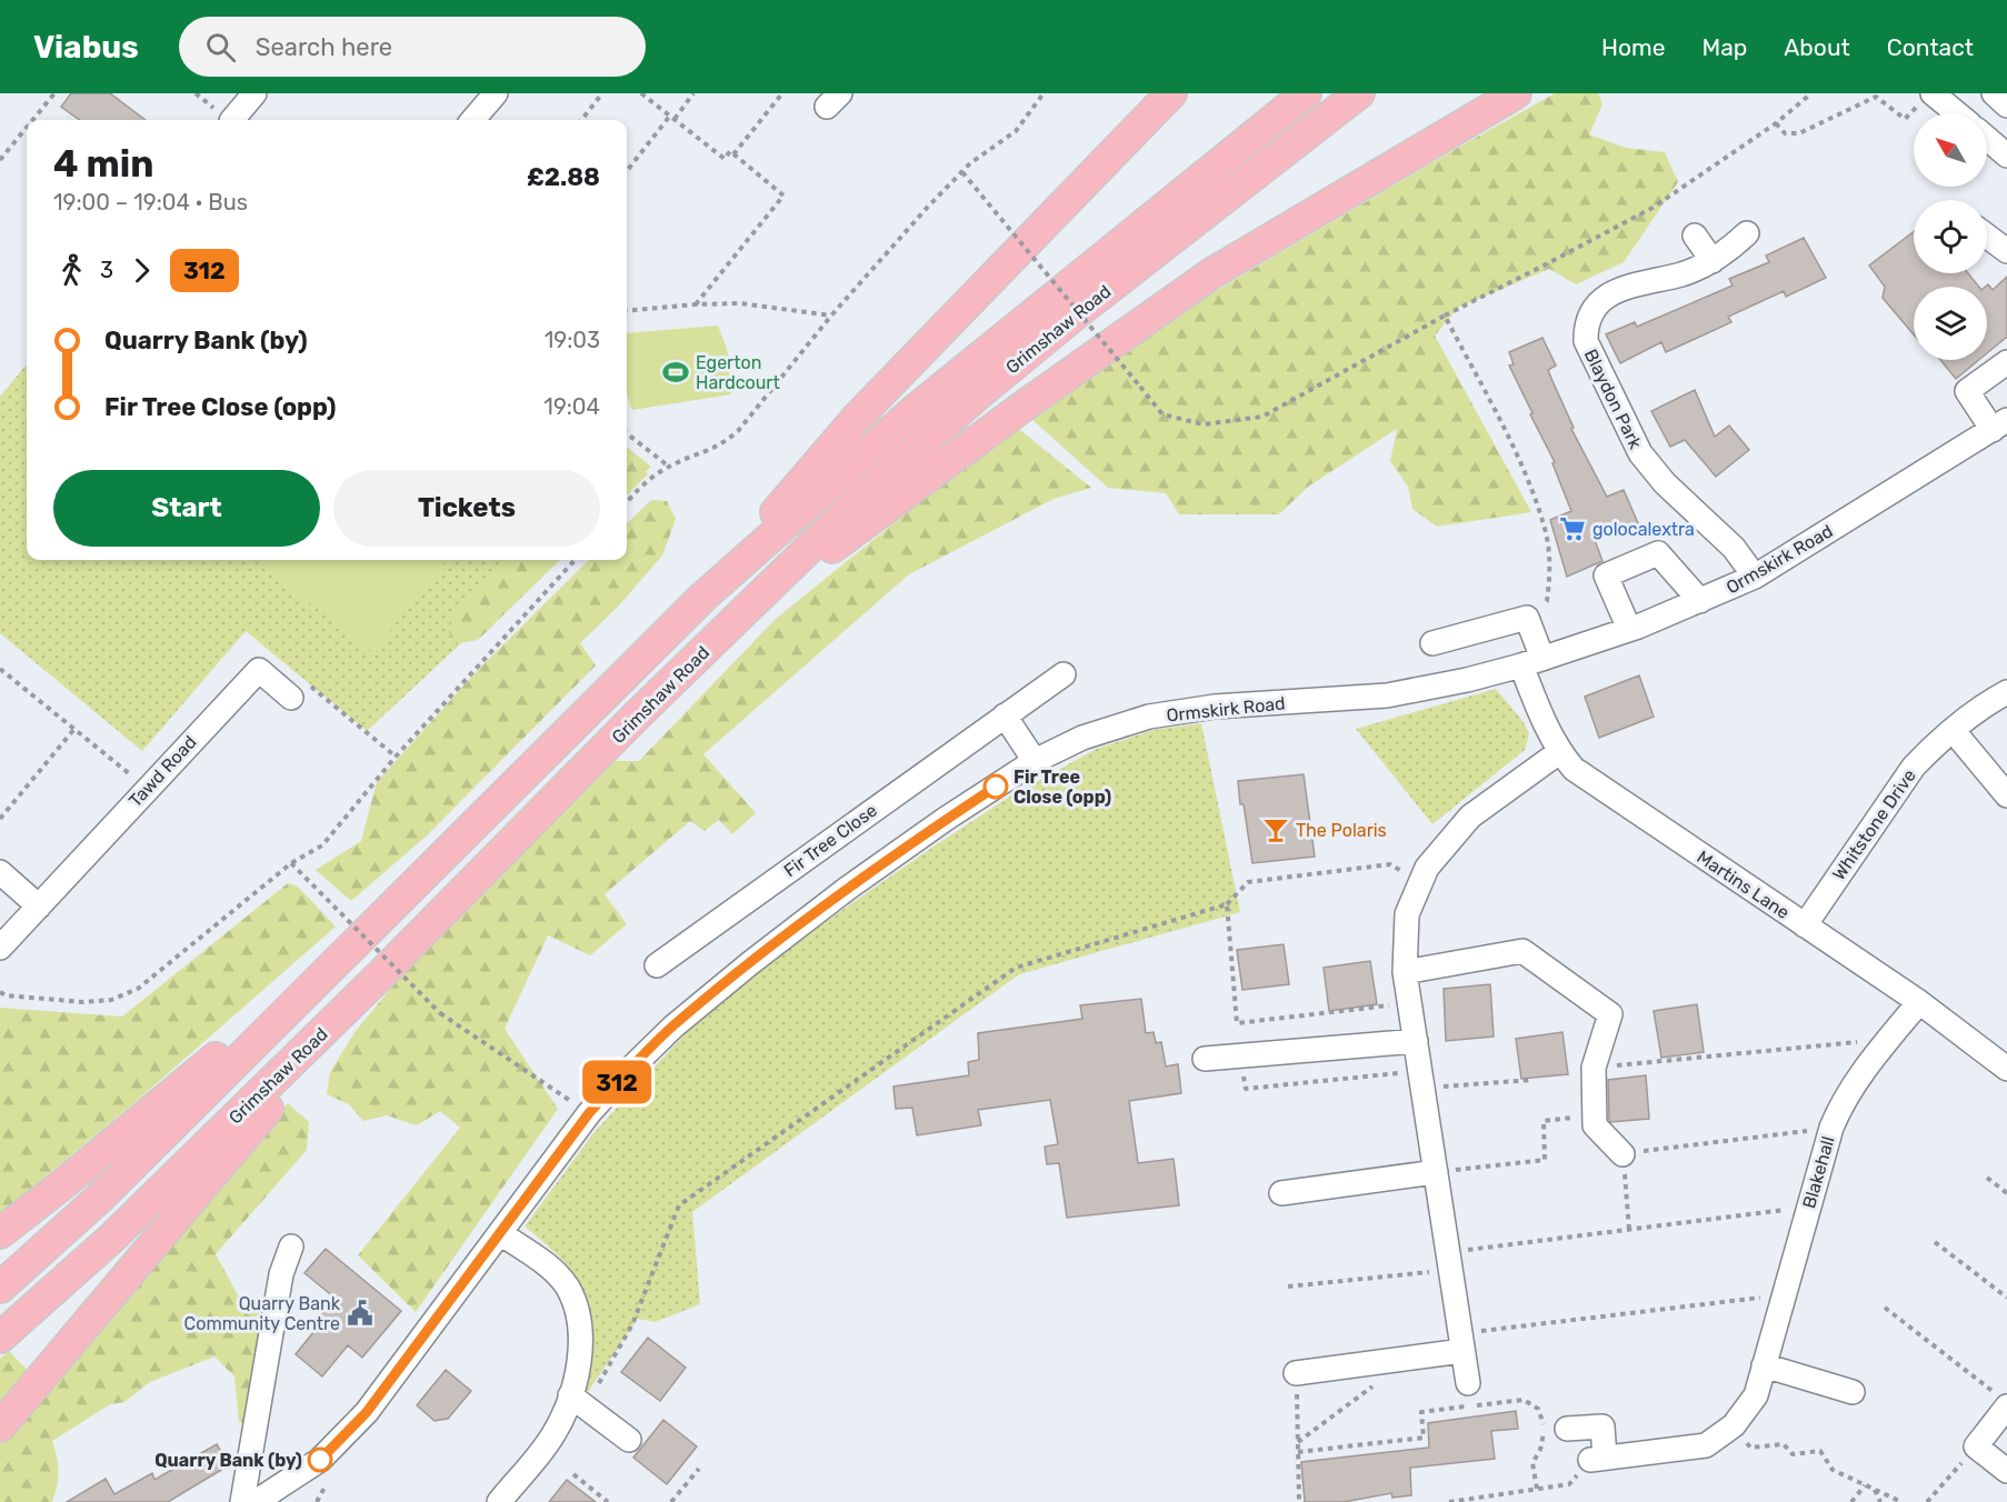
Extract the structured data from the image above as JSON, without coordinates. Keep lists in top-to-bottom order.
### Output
{
  "streets": {
    "main road": ["Grimshaw Road"],
    "street": [
      "Blaydon Park",
      "Ormskirk Road",
      "Tawd Road",
      "Whitstone Drive",
      "Fir Tree Close",
      "Martins Lane",
      "Blakehall"
    ]
  },
  "crossings": [
    ["Blaydon Park", "Ormskirk Road"],
    ["Ormskirk Road", "Martins Lane"],
    ["Whitstone Drive", "Martins Lane"],
    ["Martins Lane", "Blakehall"]
  ],
  "places": {
    "sports": ["Egerton Hardcourt"],
    "supermarket": ["golocalextra"],
    "other": ["Fir Tree Close (opp)", "Quarry Bank (by)"],
    "bar": ["The Polaris"],
    "public building": ["Quarry Bank Community Centre"]
  },
  "lines": ["bus line 312"],
  "north": "top left",
  "page": {
    "header": "Viabus",
    "search": "Search here",
    "nav": [
      "Home",
      "Map",
      "About",
      "Contact"
    ],
    "on_map": "312",
    "heading": ["4 min", "19:00 – 19:04 · Bus", "£2.88"],
    "legs": ["3", "312"],
    "list": [
      {
        "name": "Quarry Bank (by)",
        "value": "19:03"
      },
      {
        "name": "Fir Tree Close (opp)",
        "value": "19:04"
      }
    ],
    "buttons": ["Start", "Tickets"]
  }
}
